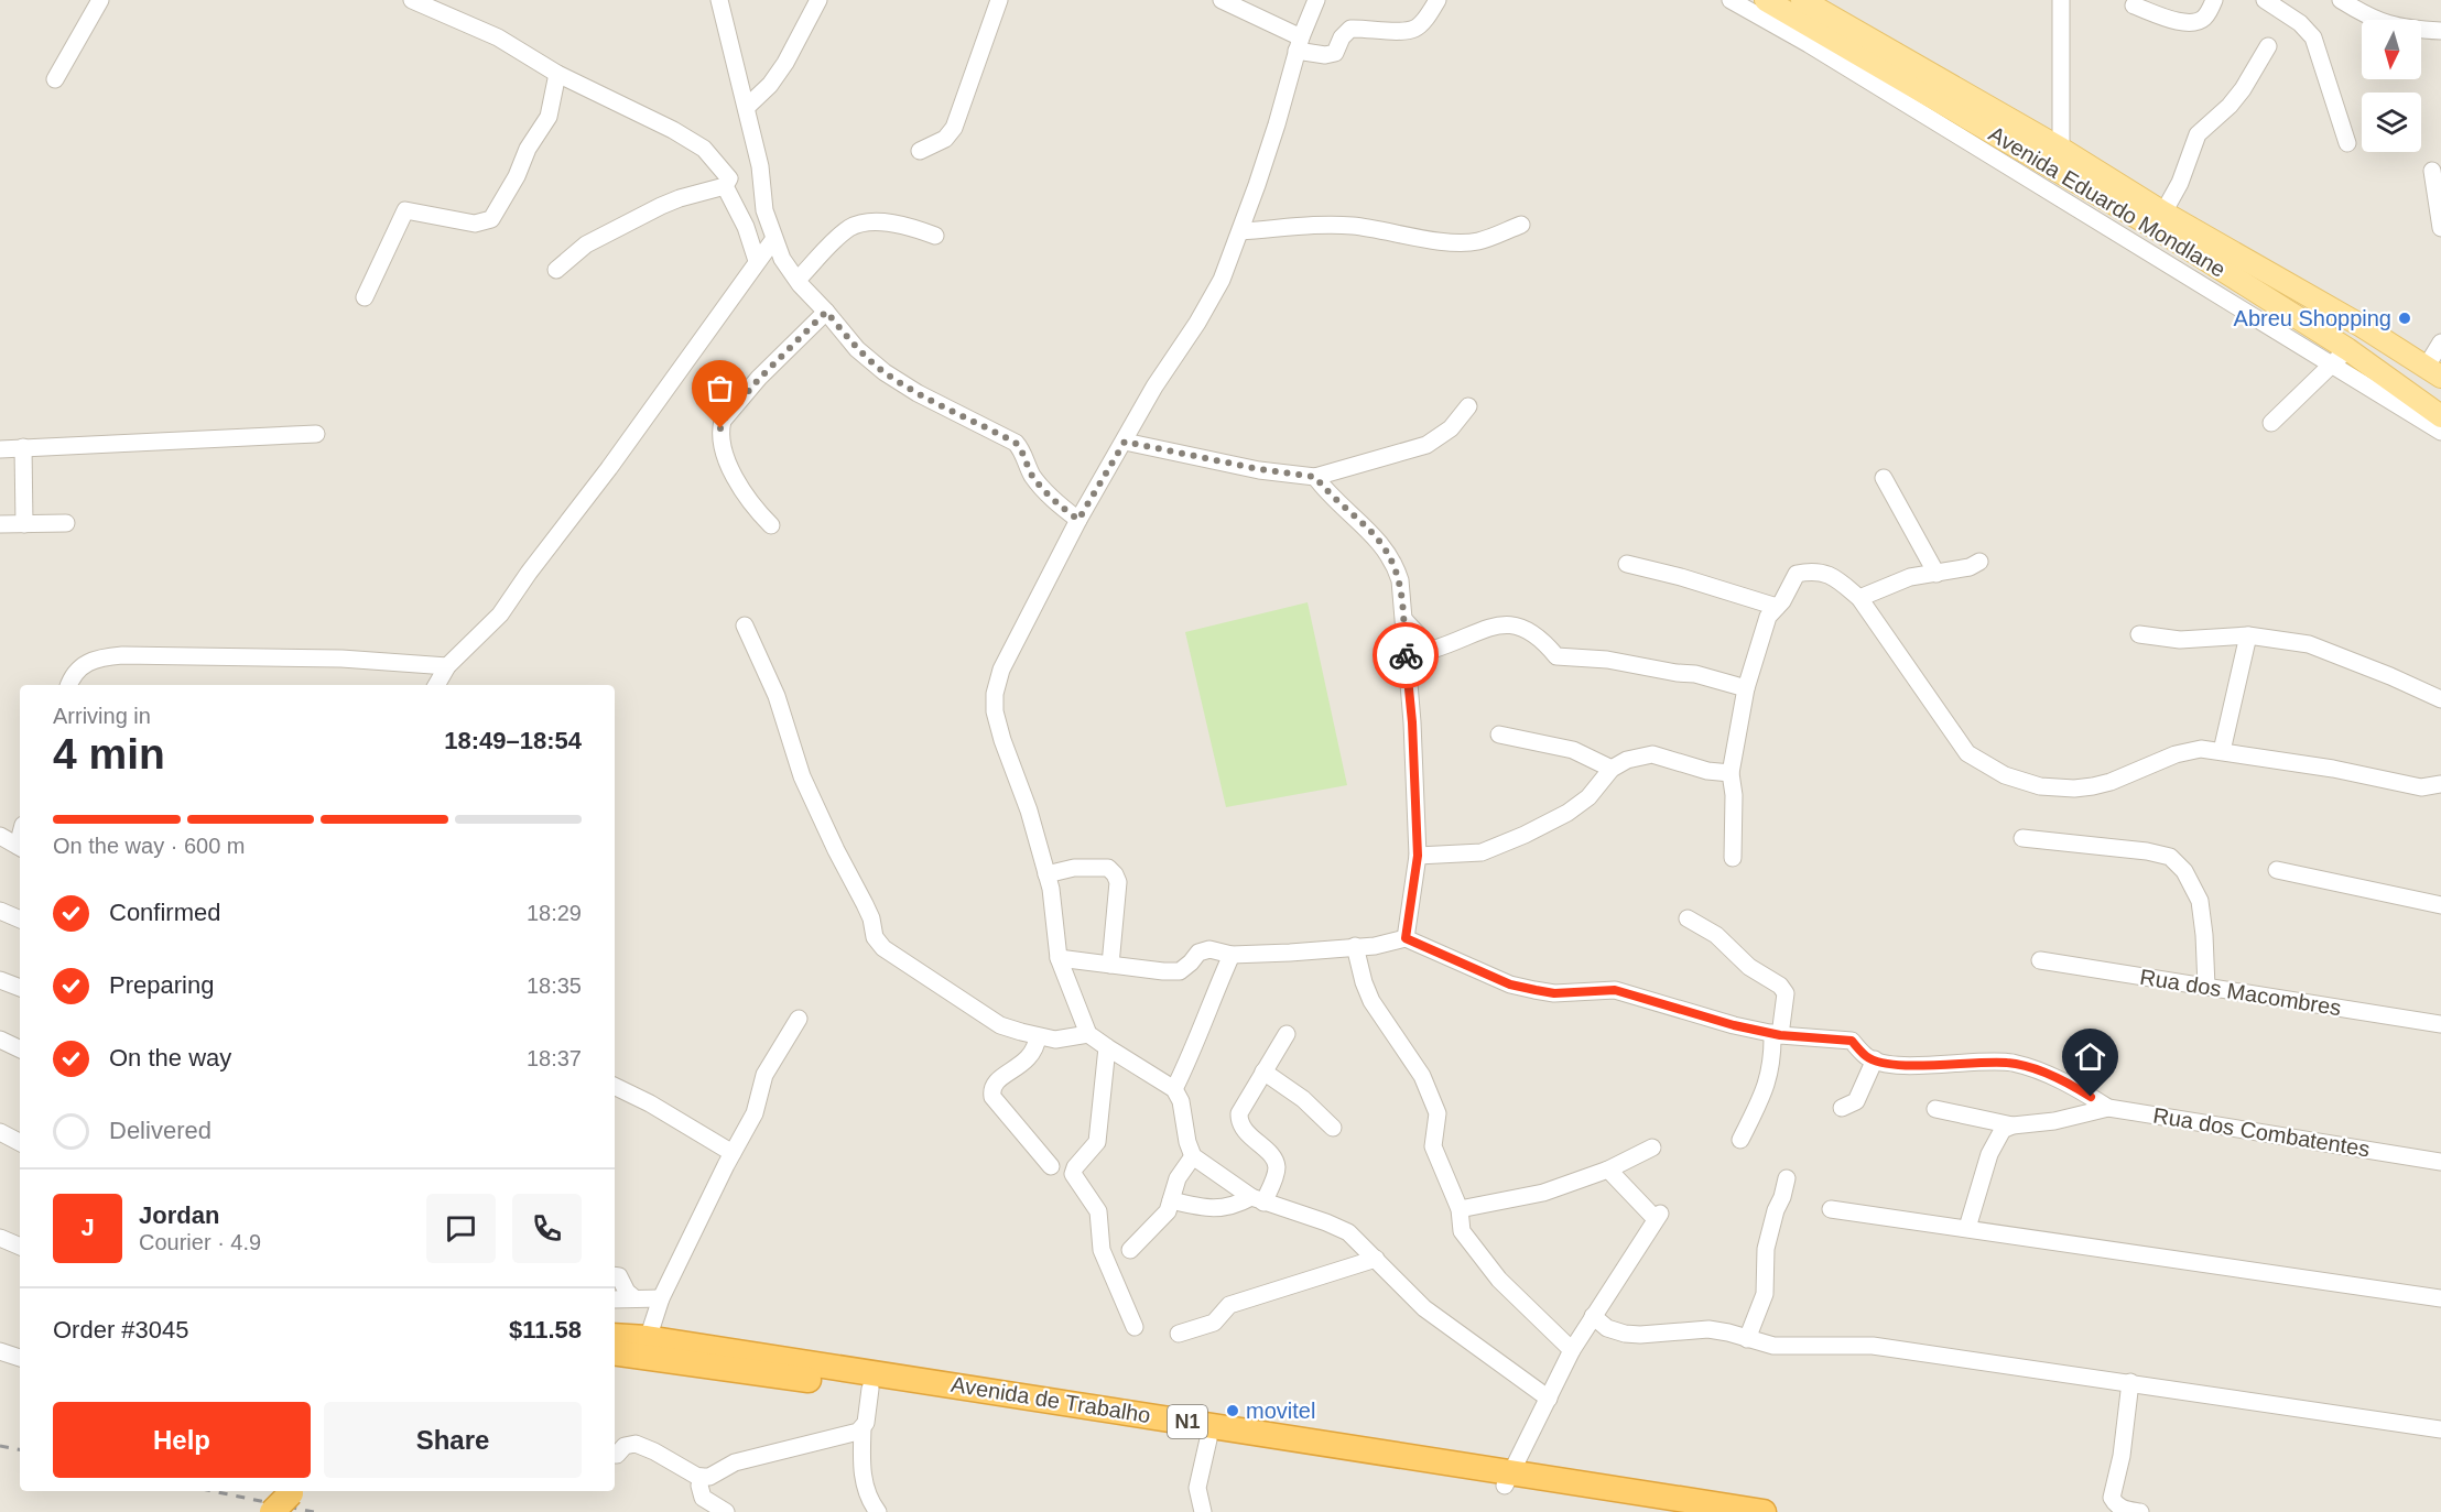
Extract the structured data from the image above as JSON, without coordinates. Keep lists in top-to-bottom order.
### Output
{
  "streets": {
    "highway": ["Avenida de Trabalho", "N1"],
    "main road": ["Avenida Eduardo Mondlane"],
    "street": ["Rua dos Macombres", "Rua dos Combatentes"]
  },
  "places": ["Abreu Shopping", "movitel"],
  "north": "bottom",
  "page": {
    "heading": ["4 min", "Arriving in", "18:49–18:54"],
    "panel": [
      "Jordan",
      "Courier · 4.9",
      "Order #3045",
      "$11.58"
    ],
    "bar": "On the way · 600 m",
    "list": [
      ["Confirmed", "18:29"],
      ["Preparing", "18:35"],
      ["On the way", "18:37"],
      "Delivered"
    ],
    "round": "J",
    "buttons": ["Help", "Share"]
  }
}
